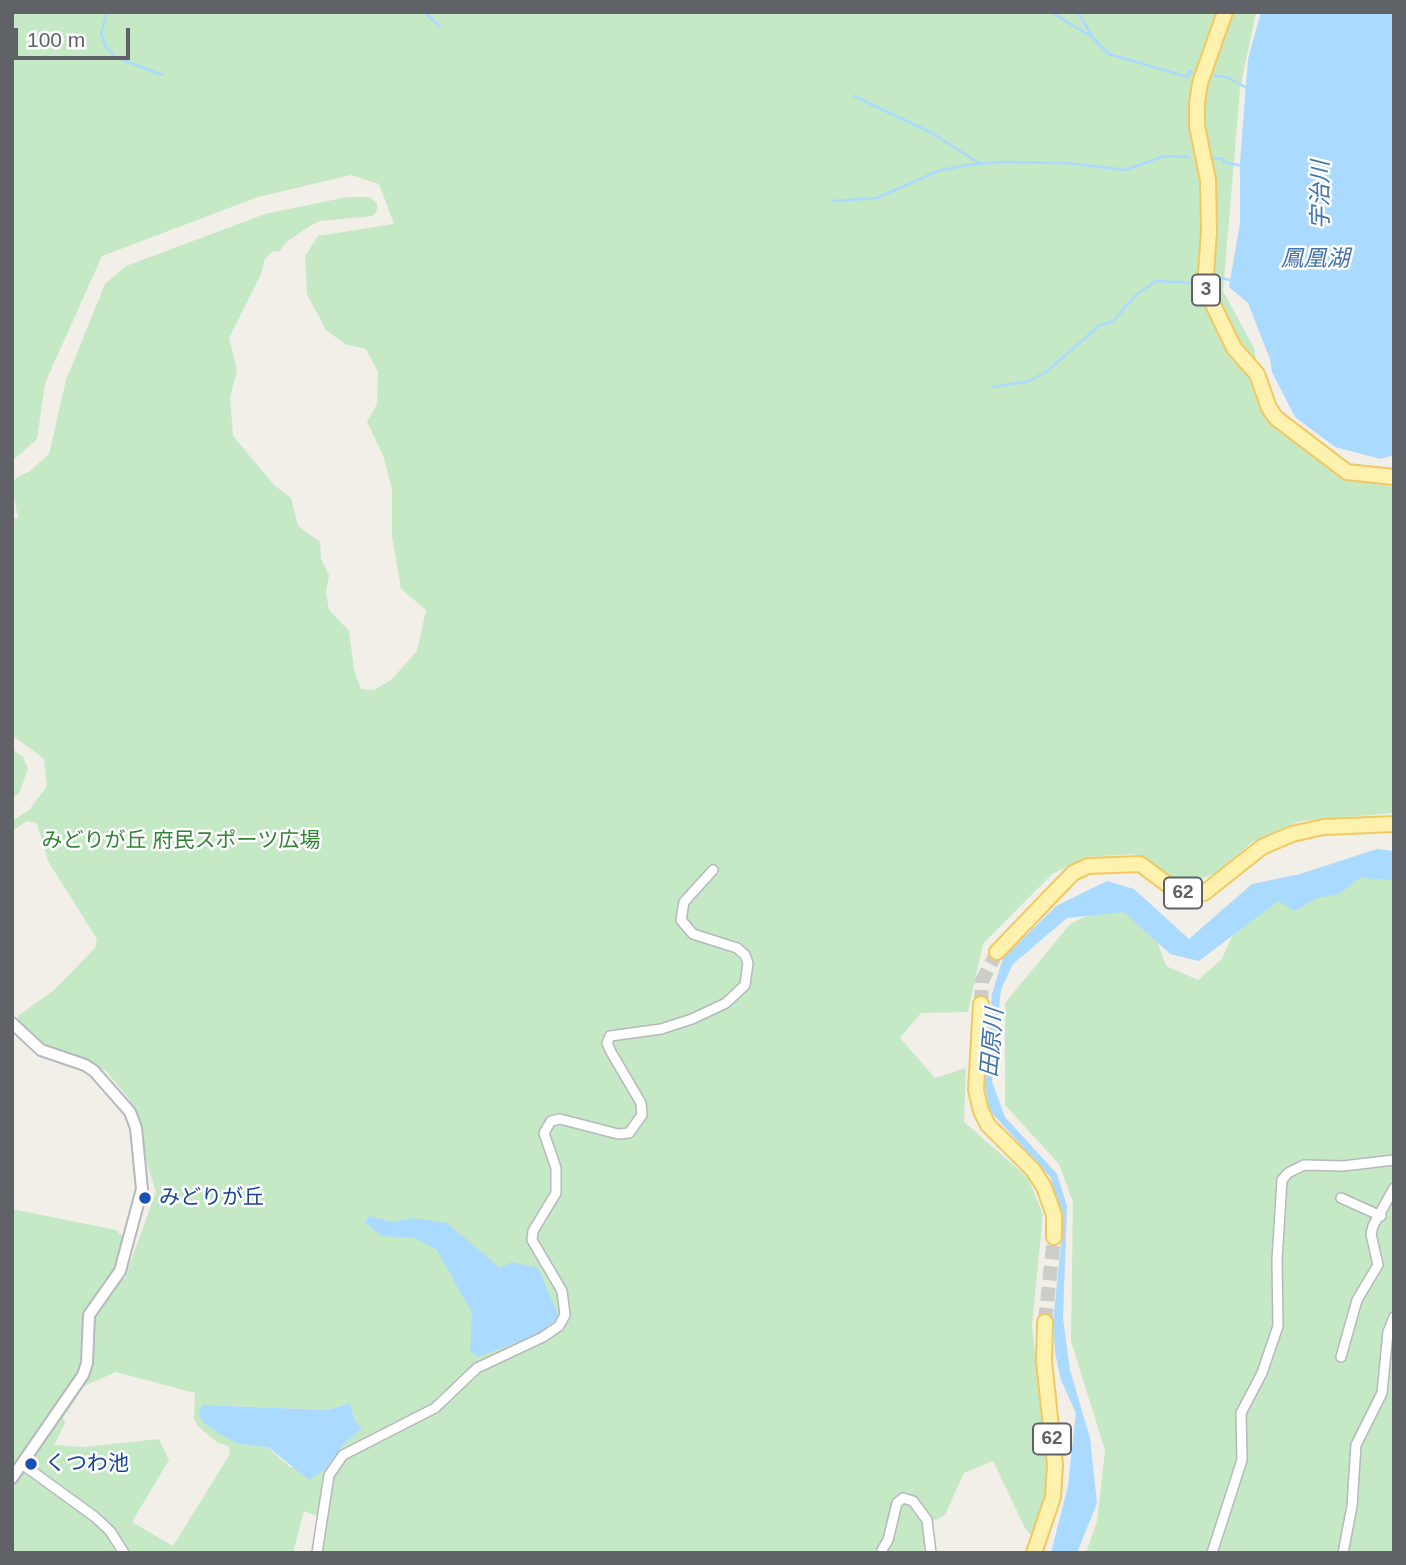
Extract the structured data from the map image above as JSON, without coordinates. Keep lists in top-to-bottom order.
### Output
{
  "streets": {
    "main road": ["3", "62"]
  },
  "water": ["宇治川", "鳳凰湖", "田原川"],
  "parks": ["みどりが丘 府民スポーツ広場"],
  "places": ["みどりが丘", "くつわ池"],
  "scale_bar": "100 m"
}
